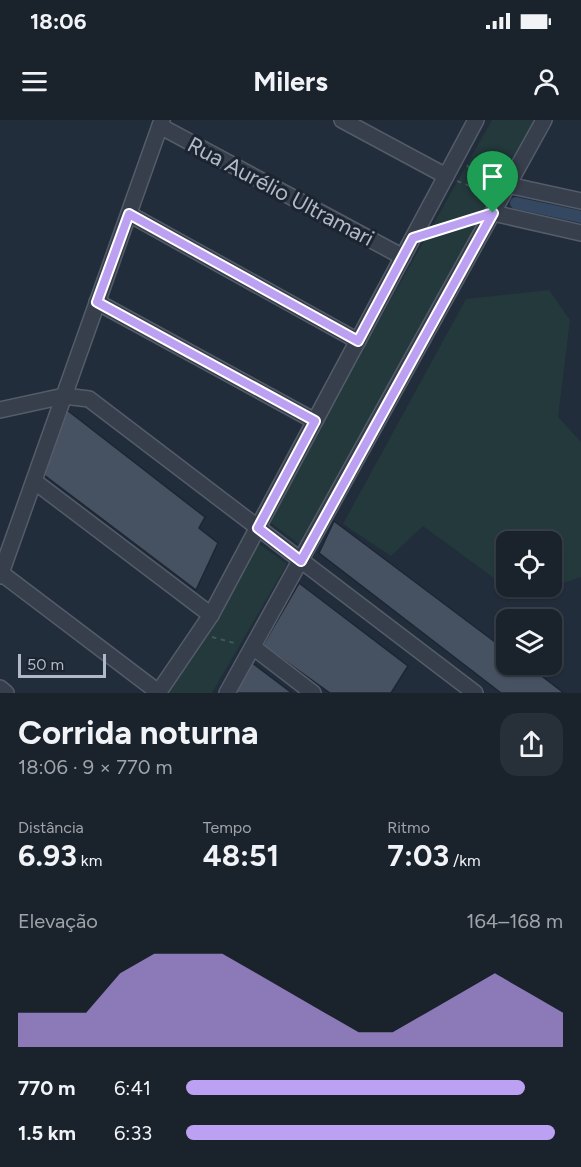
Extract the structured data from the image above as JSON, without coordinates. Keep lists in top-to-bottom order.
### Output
{
  "streets": {
    "street": ["Rua Aurélio Ultramari"]
  },
  "scale_bar": "50 m",
  "page": {
    "status": "18:06",
    "header": "Milers",
    "scale": "50 m",
    "heading": ["Corrida noturna", "18:06 · 9 × 770 m"],
    "stats": [
      ["Distância", "6.93 km"],
      ["Tempo", "48:51"],
      ["Ritmo", "7:03 /km"]
    ],
    "chart": ["Elevação", "164–168 m"],
    "list": [
      {
        "name": "770 m",
        "note": "6:41"
      },
      {
        "name": "1.5 km",
        "note": "6:33"
      }
    ]
  }
}
